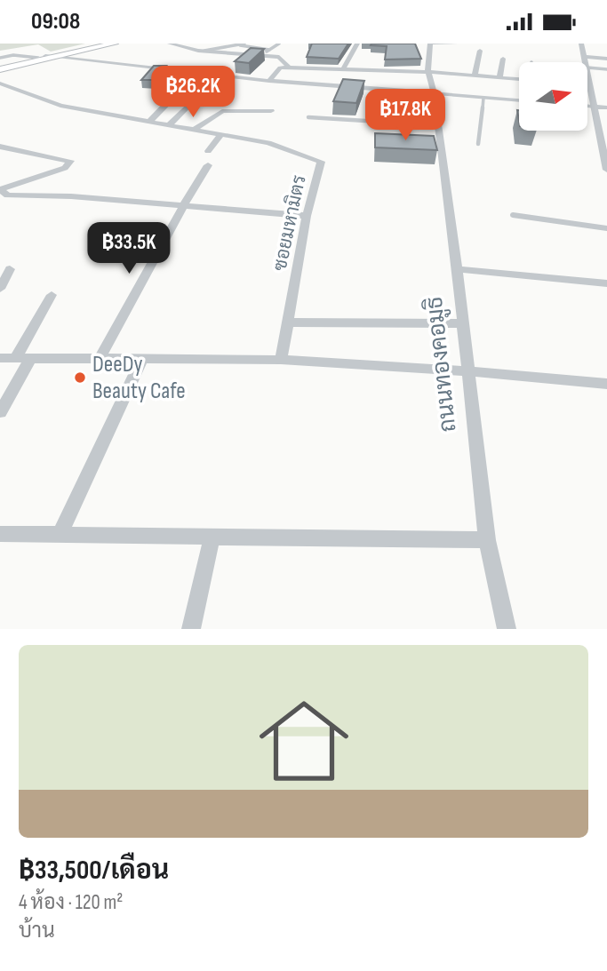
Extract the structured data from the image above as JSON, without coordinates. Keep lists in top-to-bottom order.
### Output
{
  "streets": {
    "street": ["ซอยมหามิตร", "ถนนทองคอมูธิ"]
  },
  "places": ["DeeDy Beauty Cafe"],
  "north": "right",
  "page": {
    "status": "09:08",
    "price": ["฿26.2K", "฿17.8K", "฿33.5K"],
    "list": [
      {
        "name": "฿33,500/เดือน",
        "note": "4 ห้อง · 120 m² · บ้าน"
      }
    ]
  }
}
